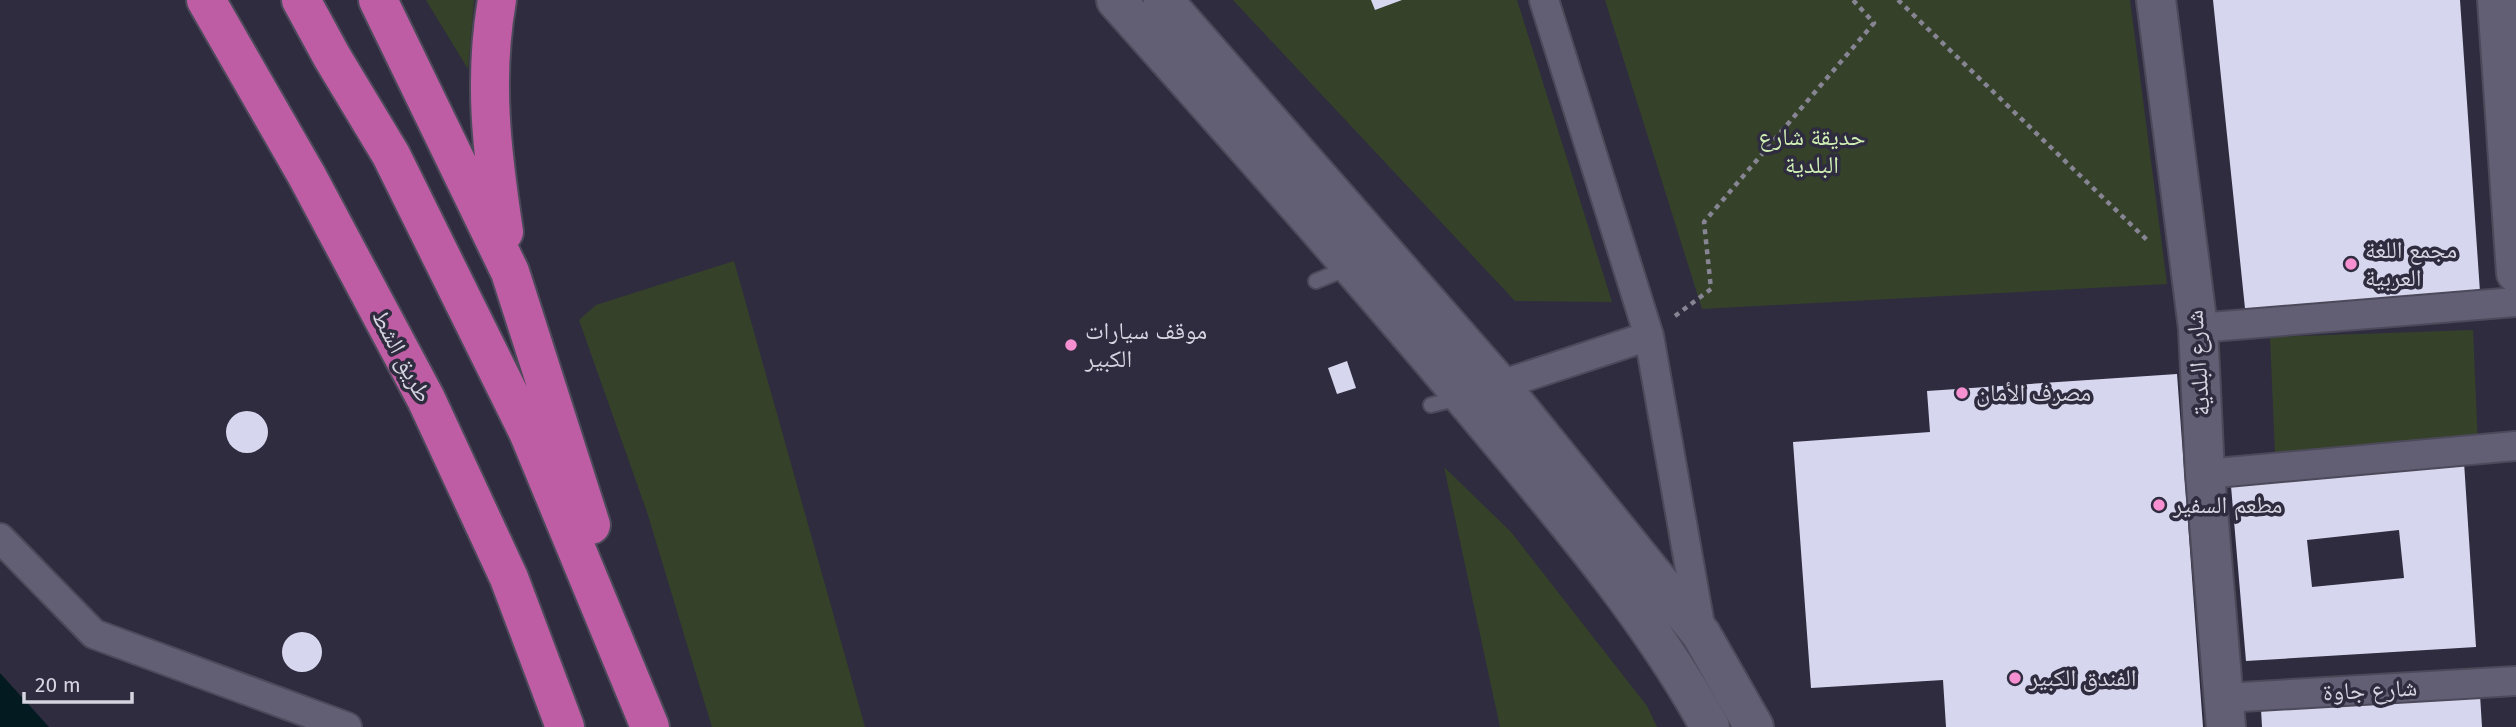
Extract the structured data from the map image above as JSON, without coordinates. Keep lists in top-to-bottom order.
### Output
{
  "streets": {
    "highway": ["طريق الشط"],
    "main road": ["شارع البلدية"],
    "street": ["شارع جاوة"]
  },
  "crossings": [
    ["شارع البلدية", "شارع جاوة"]
  ],
  "parks": ["حديقة شارع البلدية"],
  "places": [
    "مجمع اللغة العربية",
    "موقف سيارات الكبير",
    "مصرف الأمان",
    "مطعم السفير",
    "الفندق الكبير"
  ],
  "scale_bar": "20 m"
}
